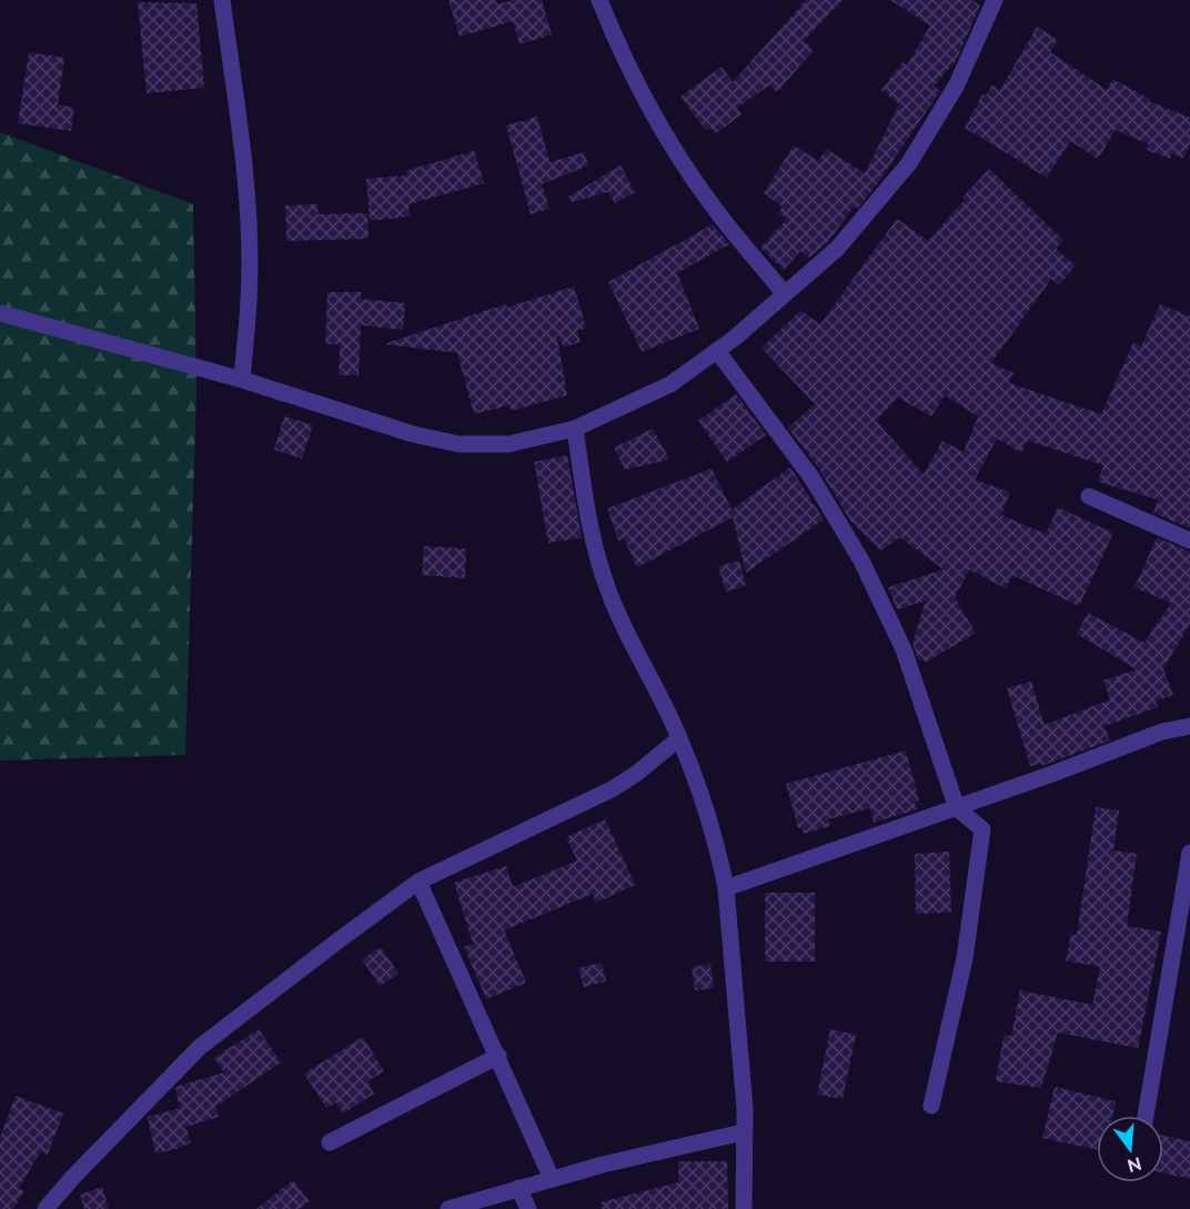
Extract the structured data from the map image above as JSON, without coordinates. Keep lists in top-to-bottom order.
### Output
{
  "north": "bottom"
}
